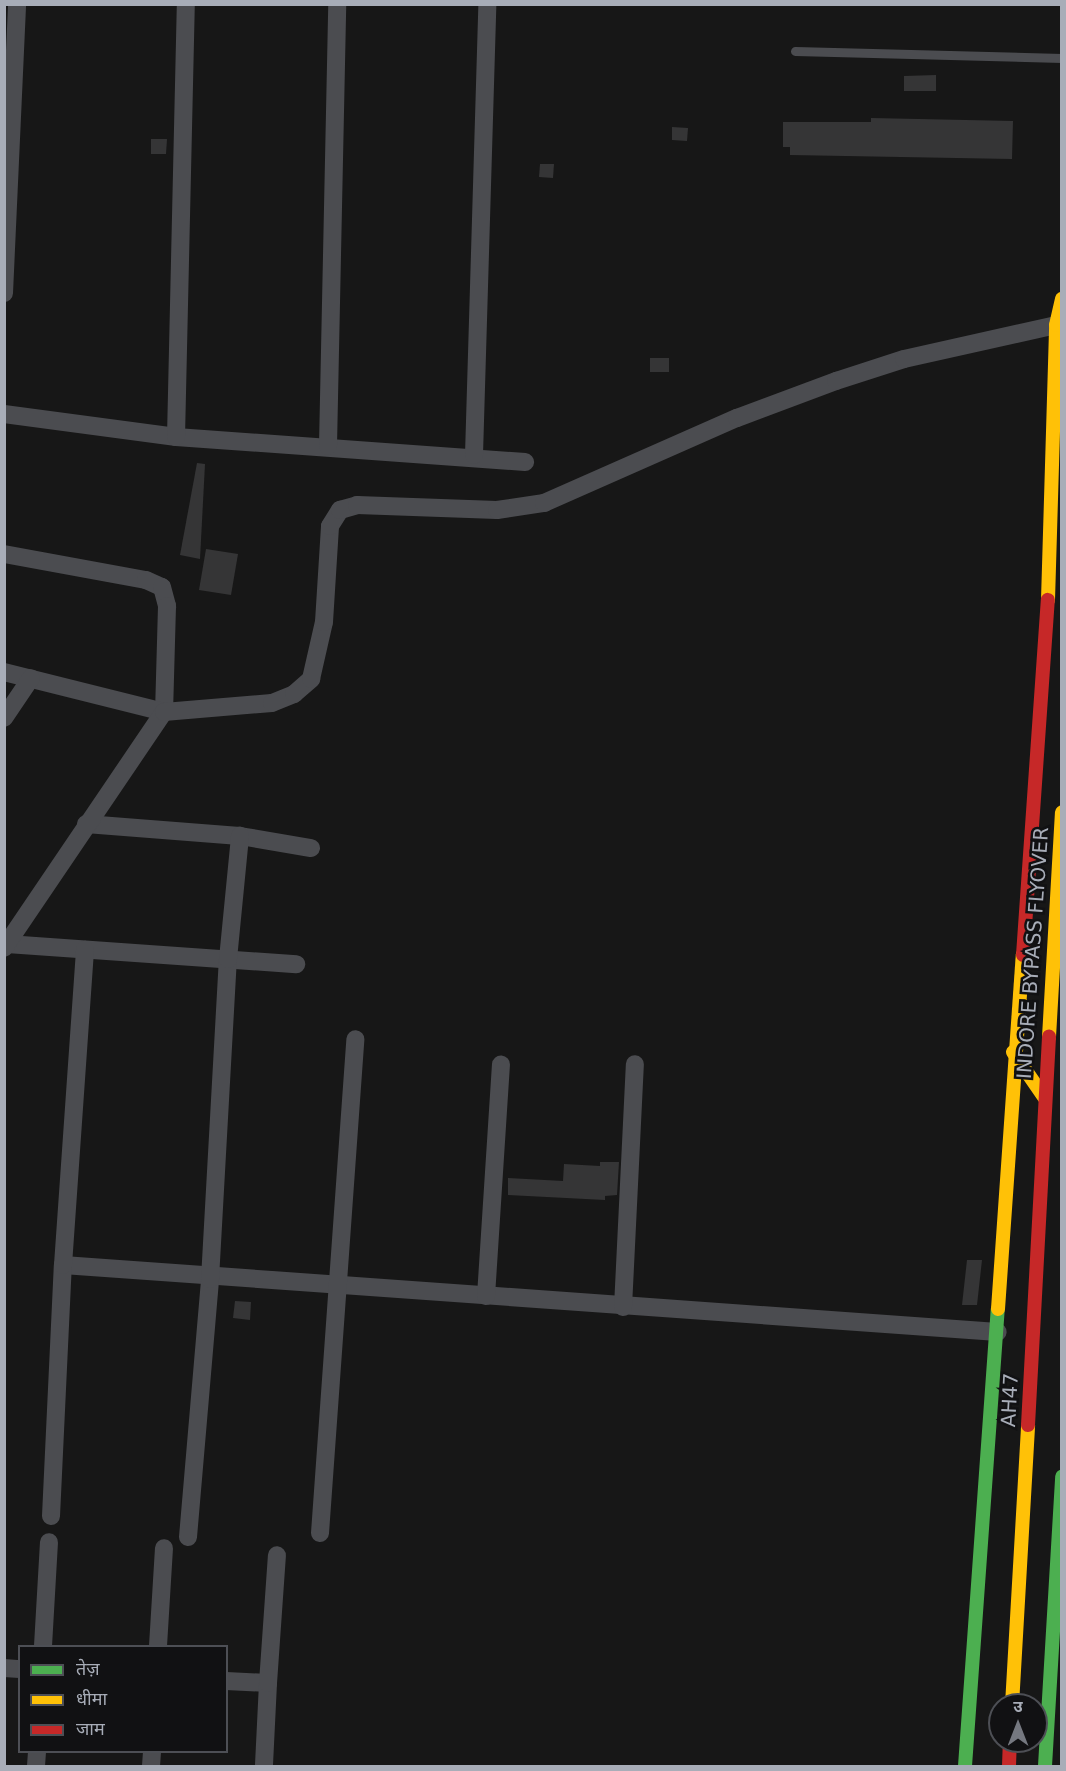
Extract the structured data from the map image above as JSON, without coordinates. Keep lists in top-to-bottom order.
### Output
{
  "streets": {
    "main road": ["INDORE BYPASS FLYOVER", "AH47"]
  },
  "crossings": [
    ["INDORE BYPASS FLYOVER", "AH47"]
  ],
  "legend": ["तेज़", "धीमा", "जाम"],
  "north": "top"
}
